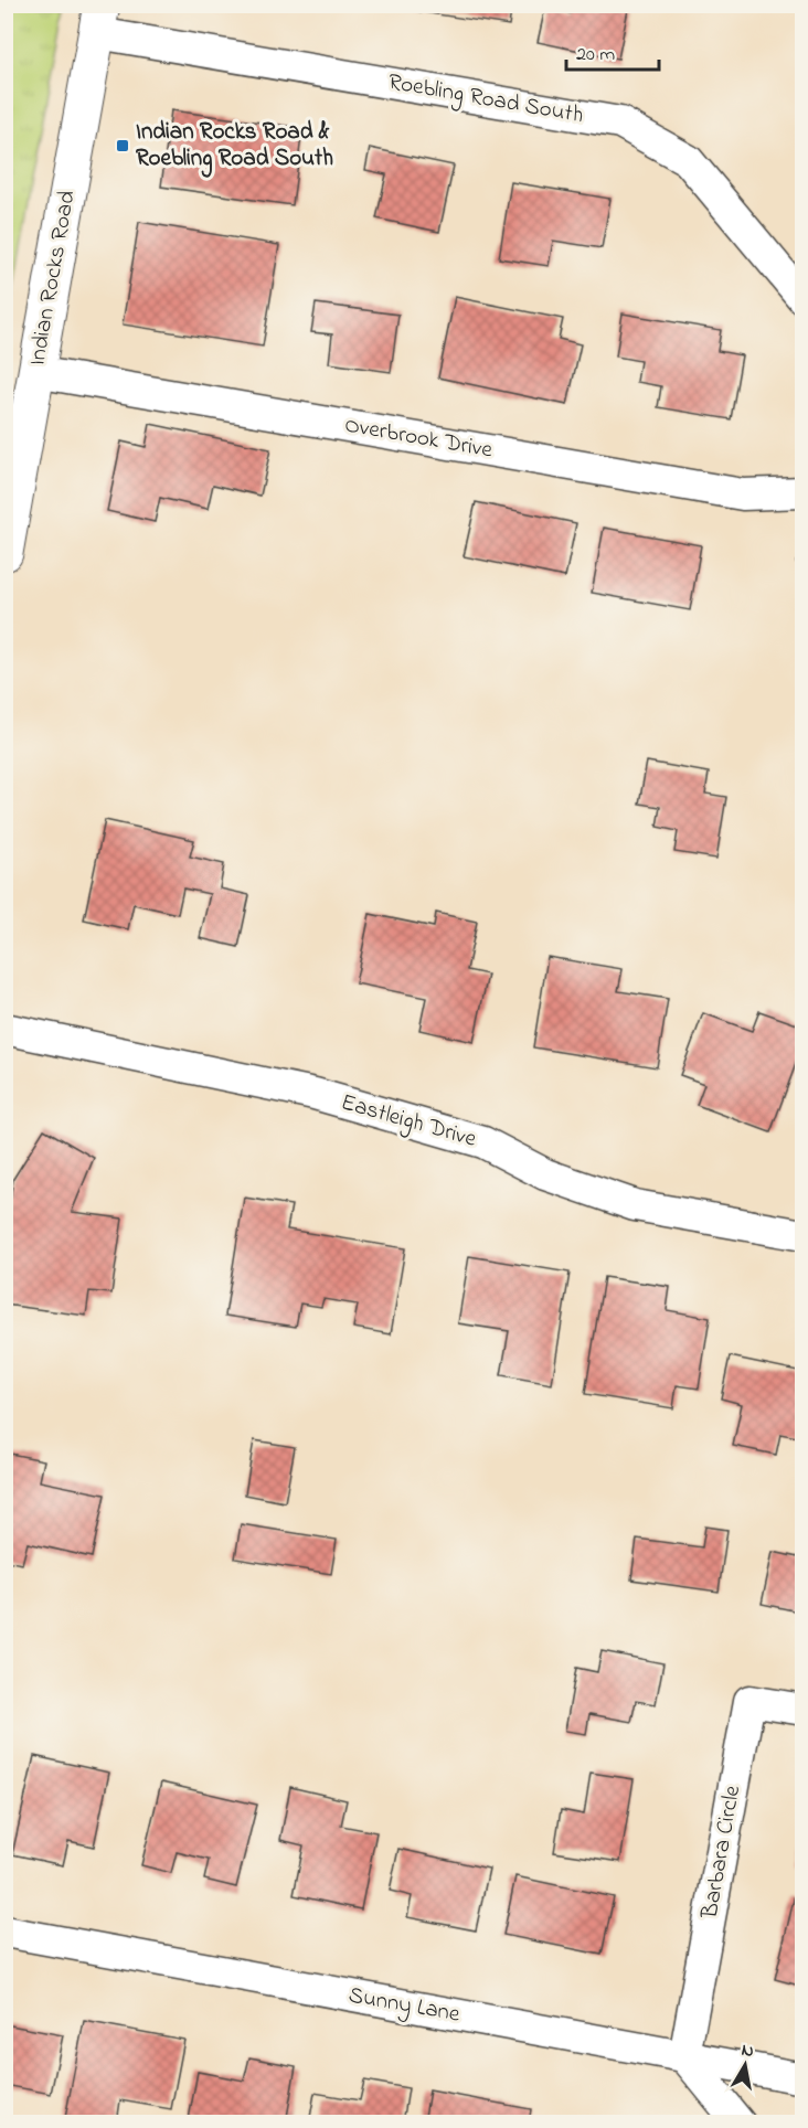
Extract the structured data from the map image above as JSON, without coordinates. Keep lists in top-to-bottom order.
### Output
{
  "streets": {
    "street": [
      "Roebling Road South",
      "Indian Rocks Road",
      "Overbrook Drive",
      "Eastleigh Drive",
      "Barbara Circle",
      "Sunny Lane"
    ]
  },
  "crossings": [
    ["Roebling Road South", "Indian Rocks Road"],
    ["Indian Rocks Road", "Overbrook Drive"],
    ["Barbara Circle", "Sunny Lane"]
  ],
  "places": {
    "transit": ["Indian Rocks Road & Roebling Road South"]
  },
  "scale_bar": "20 m",
  "north": "top"
}
